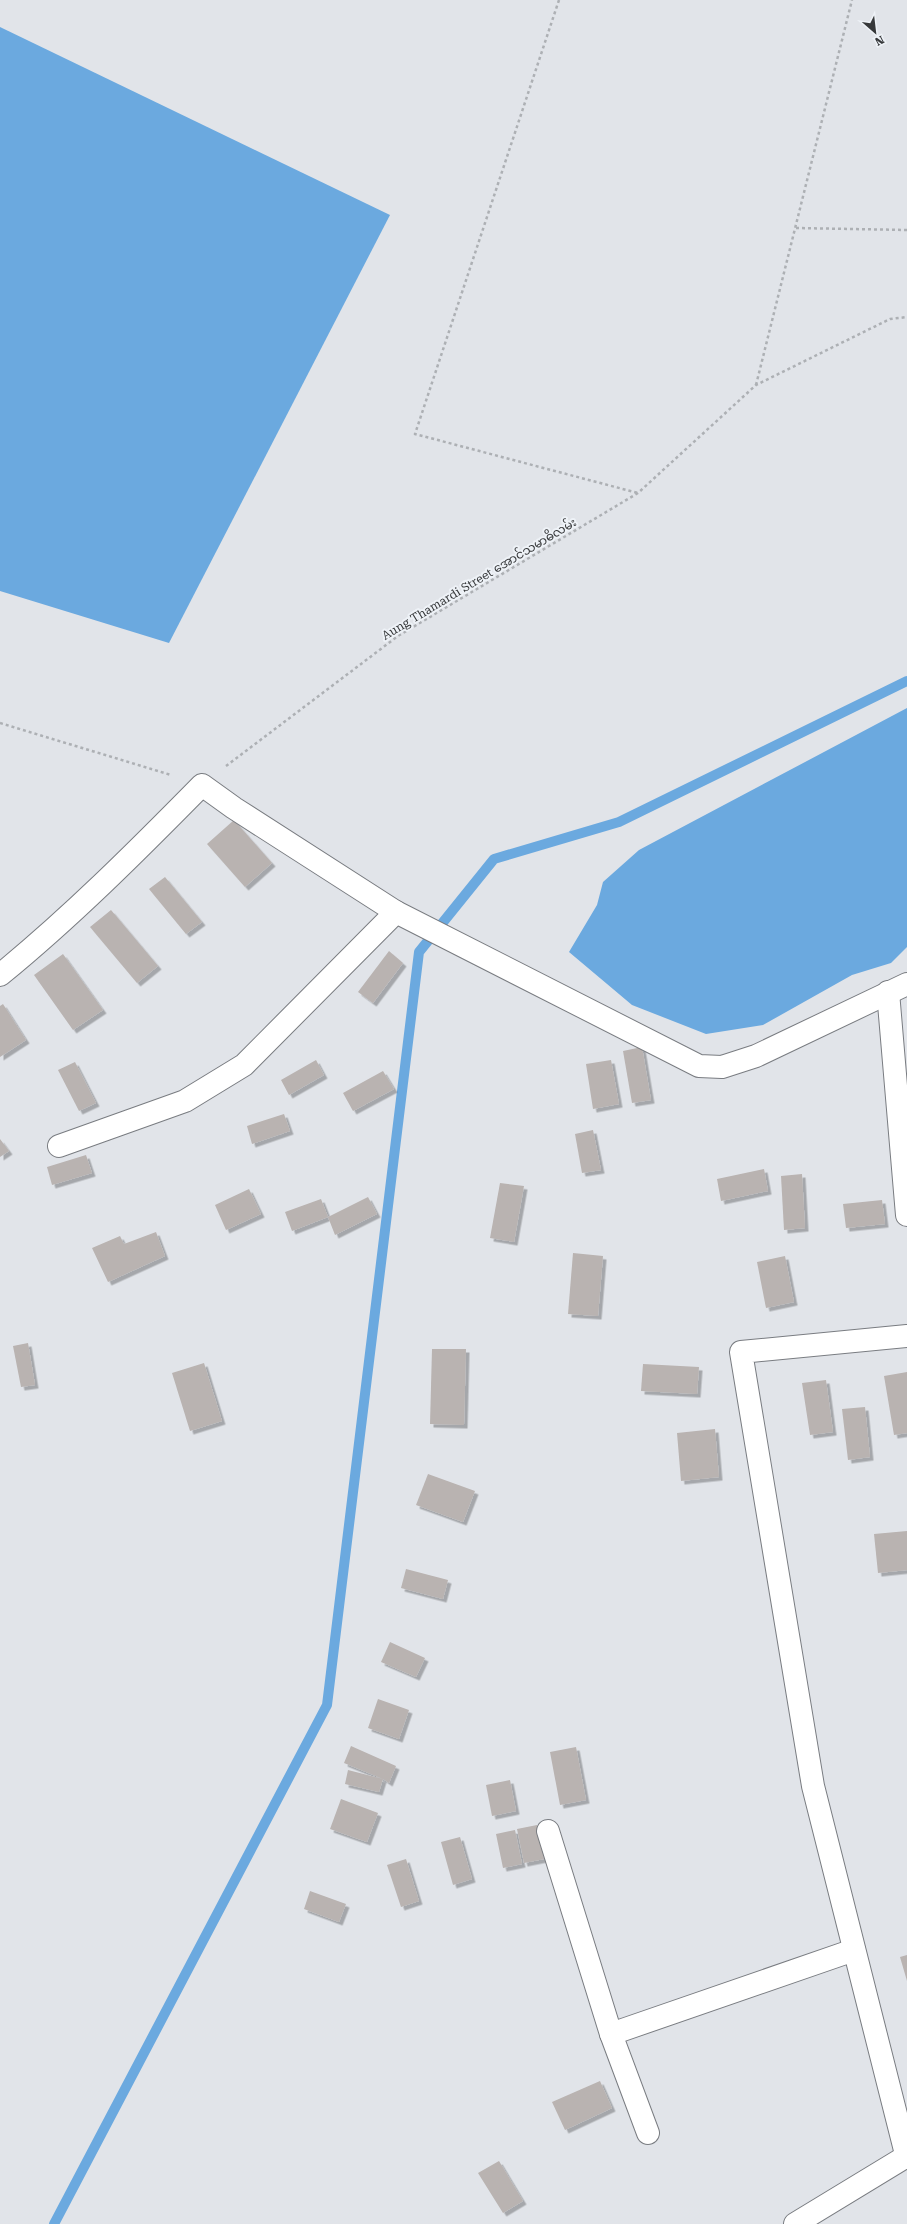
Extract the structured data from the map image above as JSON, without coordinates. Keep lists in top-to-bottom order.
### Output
{
  "streets": {
    "path": ["Aung Thamardi Street အောင်သမာဓိလမ်း"]
  },
  "north": "bottom right"
}
